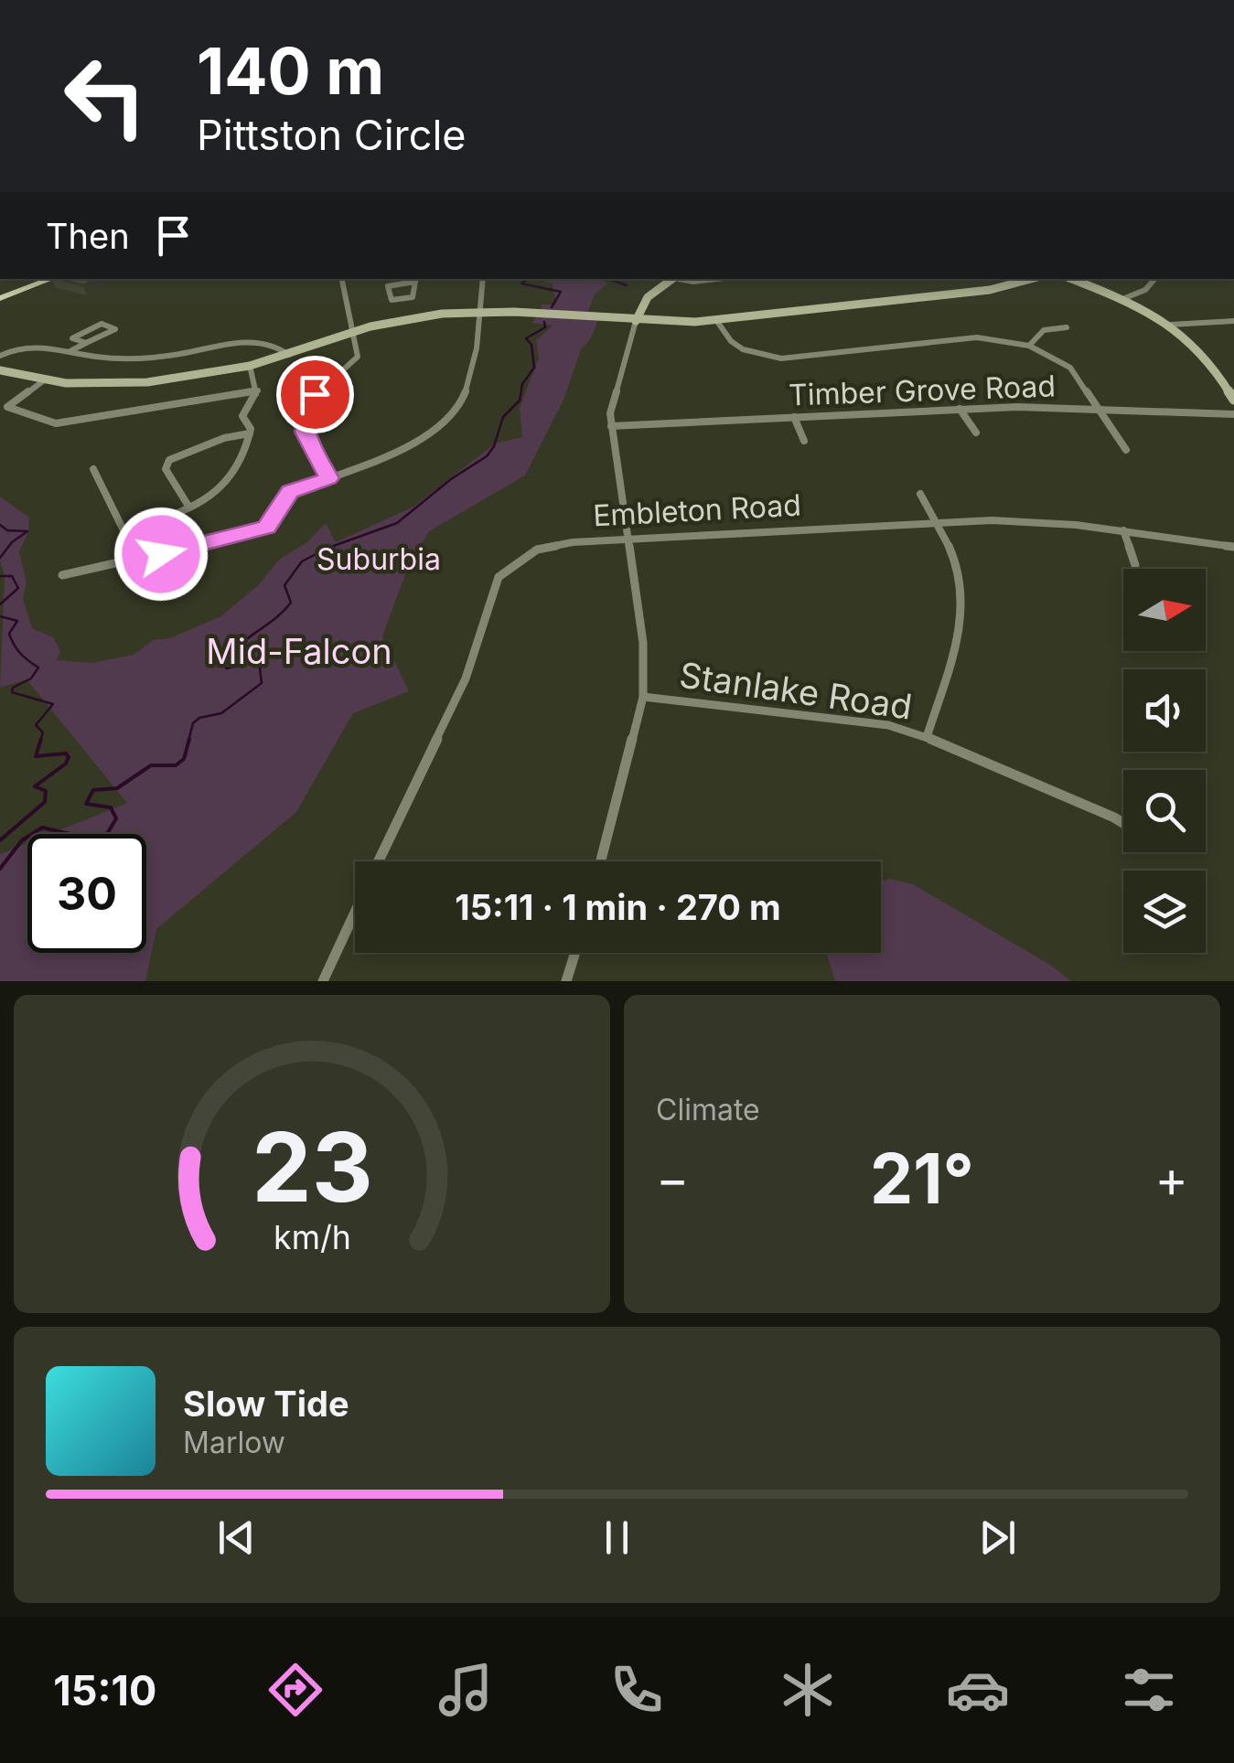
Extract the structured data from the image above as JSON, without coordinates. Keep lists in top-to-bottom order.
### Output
{
  "streets": {
    "street": ["Timber Grove Road", "Embleton Road", "Stanlake Road"]
  },
  "parks": ["Suburbia", "Mid-Falcon"],
  "north": "right",
  "page": {
    "turn": ["140 m", "Pittston Circle"],
    "then": "Then",
    "limit": "30",
    "trip": "15:11 · 1 min · 270 m",
    "tile": "Climate",
    "heat": ["−", "21°", "+"],
    "song": ["Slow Tide", "Marlow"],
    "tabs": "15:10",
    "gauge": ["23", "km/h"]
  }
}
